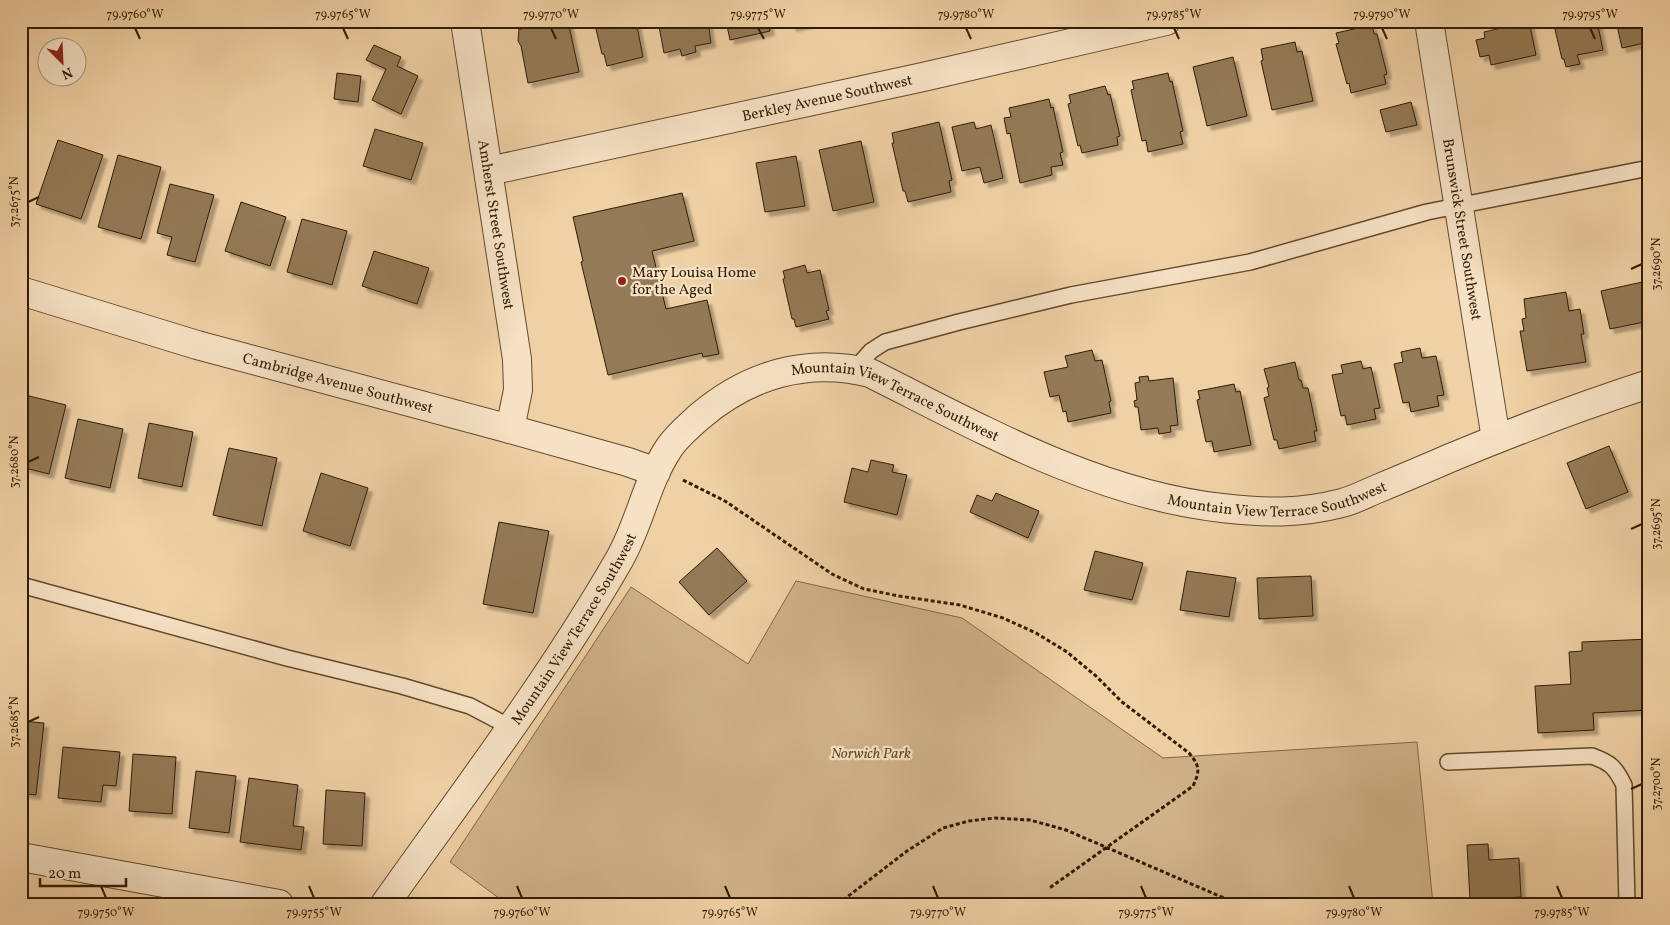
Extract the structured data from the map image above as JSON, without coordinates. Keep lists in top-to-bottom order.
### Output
{
  "streets": {
    "street": [
      "Berkley Avenue Southwest",
      "Amherst Street Southwest",
      "Brunswick Street Southwest",
      "Cambridge Avenue Southwest",
      "Mountain View Terrace Southwest"
    ]
  },
  "crossings": [
    ["Berkley Avenue Southwest", "Amherst Street Southwest"],
    ["Amherst Street Southwest", "Cambridge Avenue Southwest"],
    ["Brunswick Street Southwest", "Mountain View Terrace Southwest"],
    ["Cambridge Avenue Southwest", "Mountain View Terrace Southwest"]
  ],
  "parks": ["Norwich Park"],
  "places": ["Mary Louisa Home for the Aged"],
  "scale_bar": "20 m",
  "north": "bottom right",
  "coordinates": [
    "79.9760°W",
    "79.9765°W",
    "79.9770°W",
    "79.9775°W",
    "79.9780°W",
    "79.9785°W",
    "79.9790°W",
    "79.9795°W",
    "37.2675°N",
    "37.2690°N",
    "37.2680°N",
    "37.2695°N",
    "37.2685°N",
    "37.2700°N",
    "79.9750°W",
    "79.9755°W"
  ]
}
